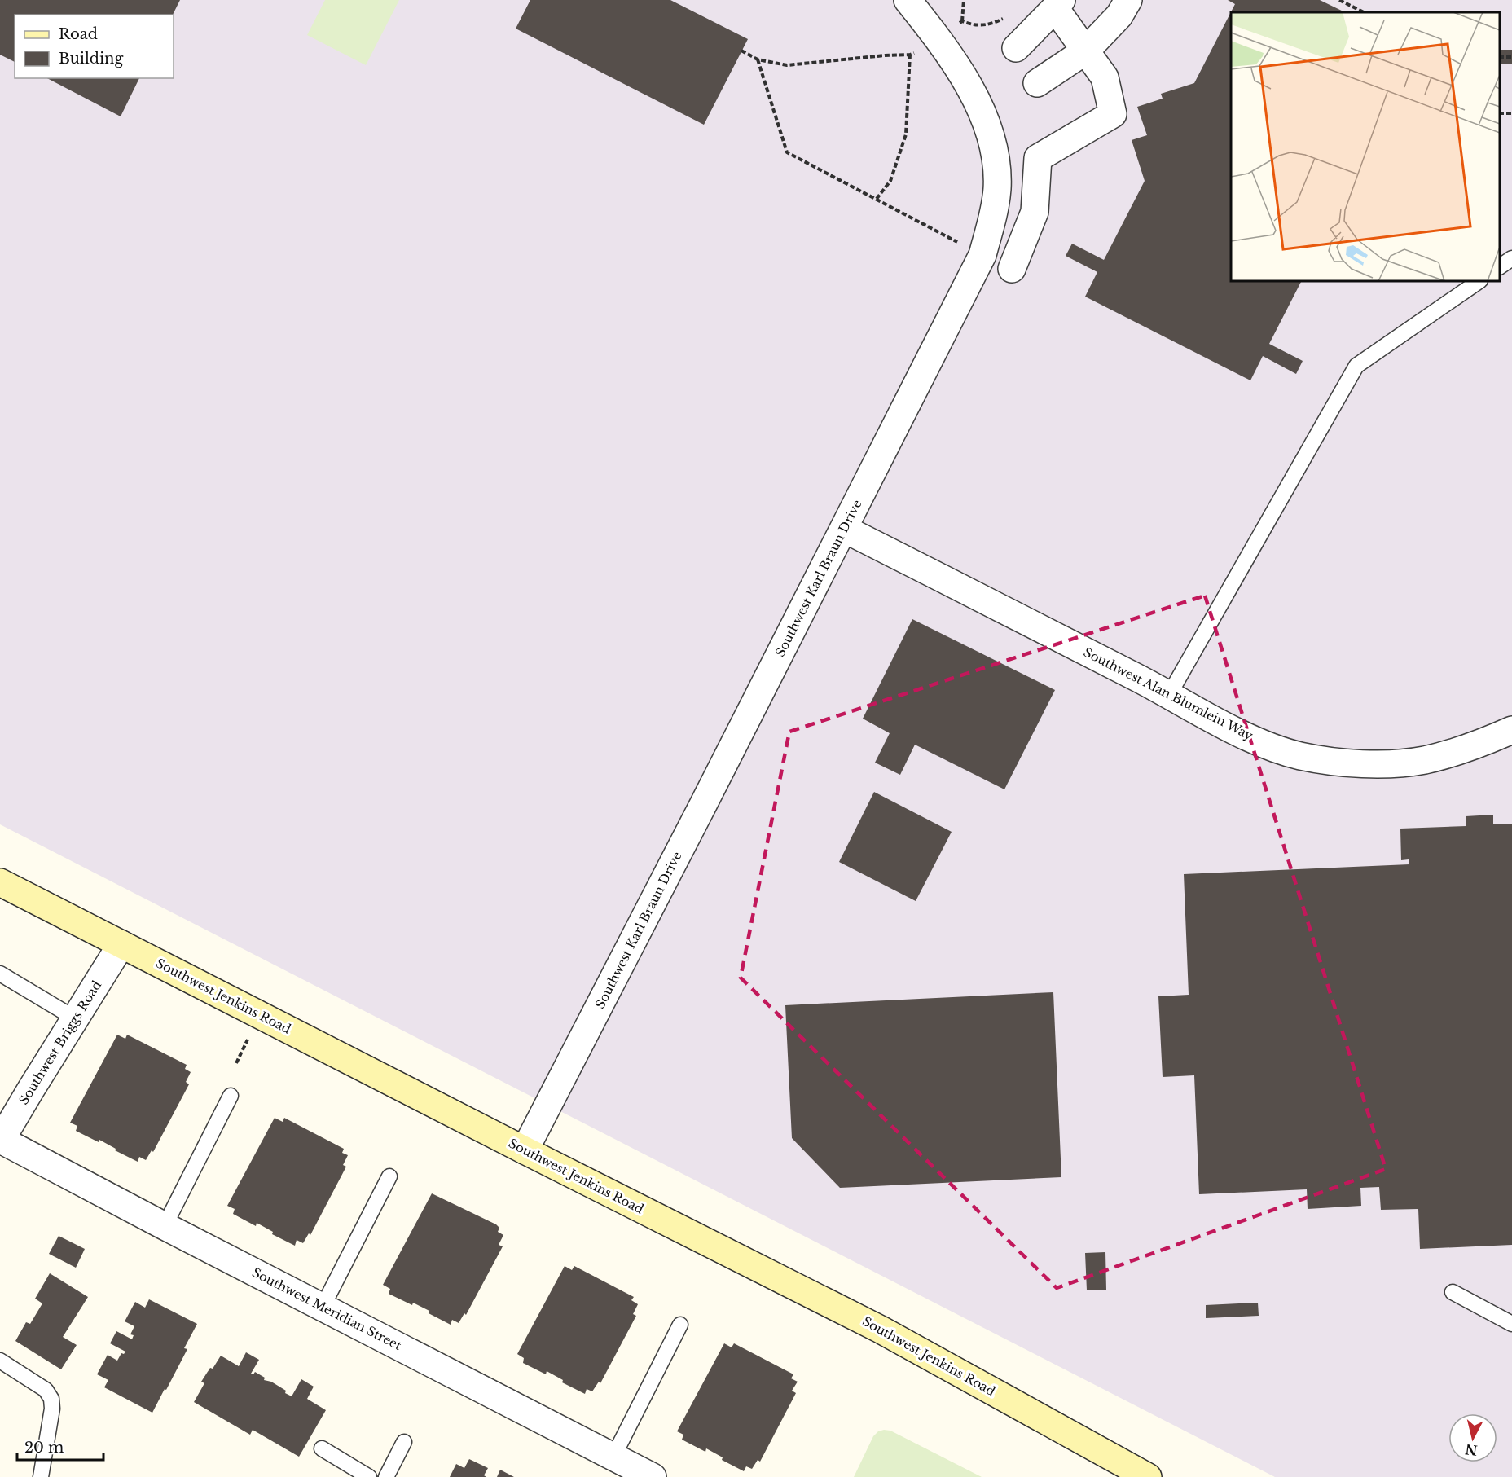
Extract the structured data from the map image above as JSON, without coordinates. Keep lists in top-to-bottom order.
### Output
{
  "streets": {
    "main road": ["Southwest Jenkins Road"],
    "street": [
      "Southwest Karl Braun Drive",
      "Southwest Alan Blumlein Way",
      "Southwest Briggs Road",
      "Southwest Meridian Street"
    ]
  },
  "crossings": [
    ["Southwest Karl Braun Drive", "Southwest Alan Blumlein Way"],
    ["Southwest Karl Braun Drive", "Southwest Jenkins Road"],
    ["Southwest Jenkins Road", "Southwest Briggs Road"],
    ["Southwest Briggs Road", "Southwest Meridian Street"]
  ],
  "legend": ["Road", "Building"],
  "scale_bar": "20 m",
  "north": "bottom"
}
